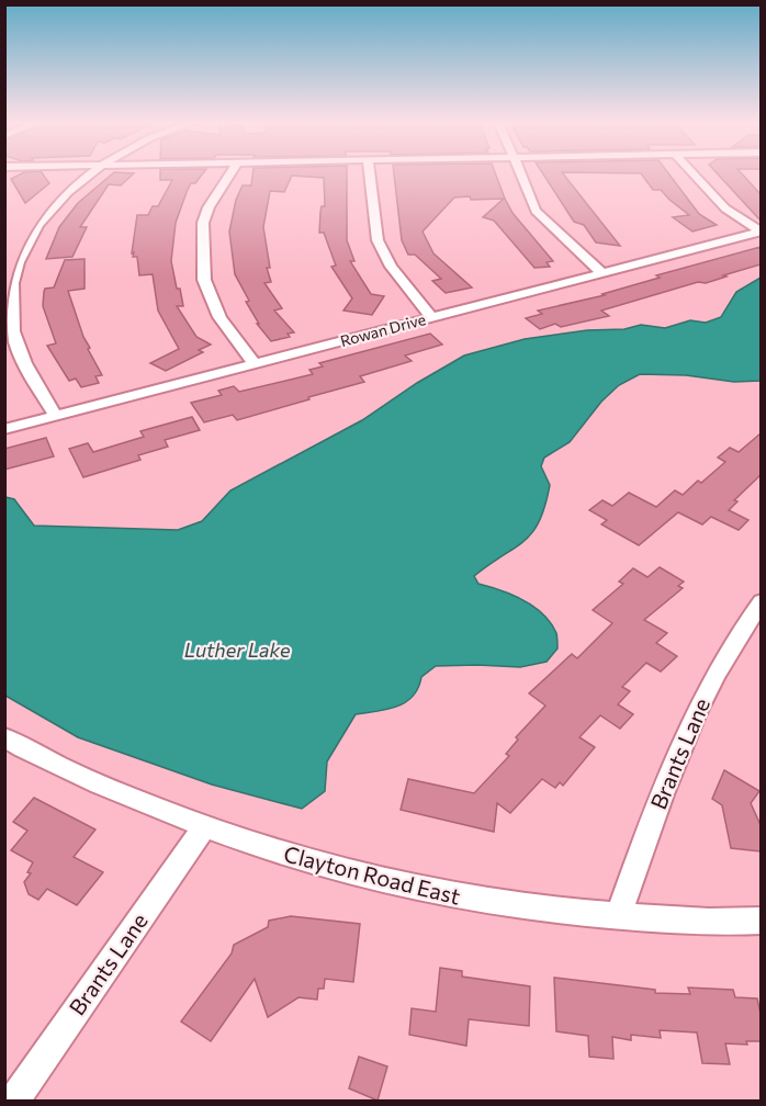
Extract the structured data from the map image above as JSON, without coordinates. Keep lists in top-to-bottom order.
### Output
{
  "streets": {
    "street": ["Rowan Drive", "Brants Lane", "Clayton Road East"]
  },
  "crossings": [
    ["Brants Lane", "Clayton Road East"]
  ],
  "water": ["Luther Lake"]
}
